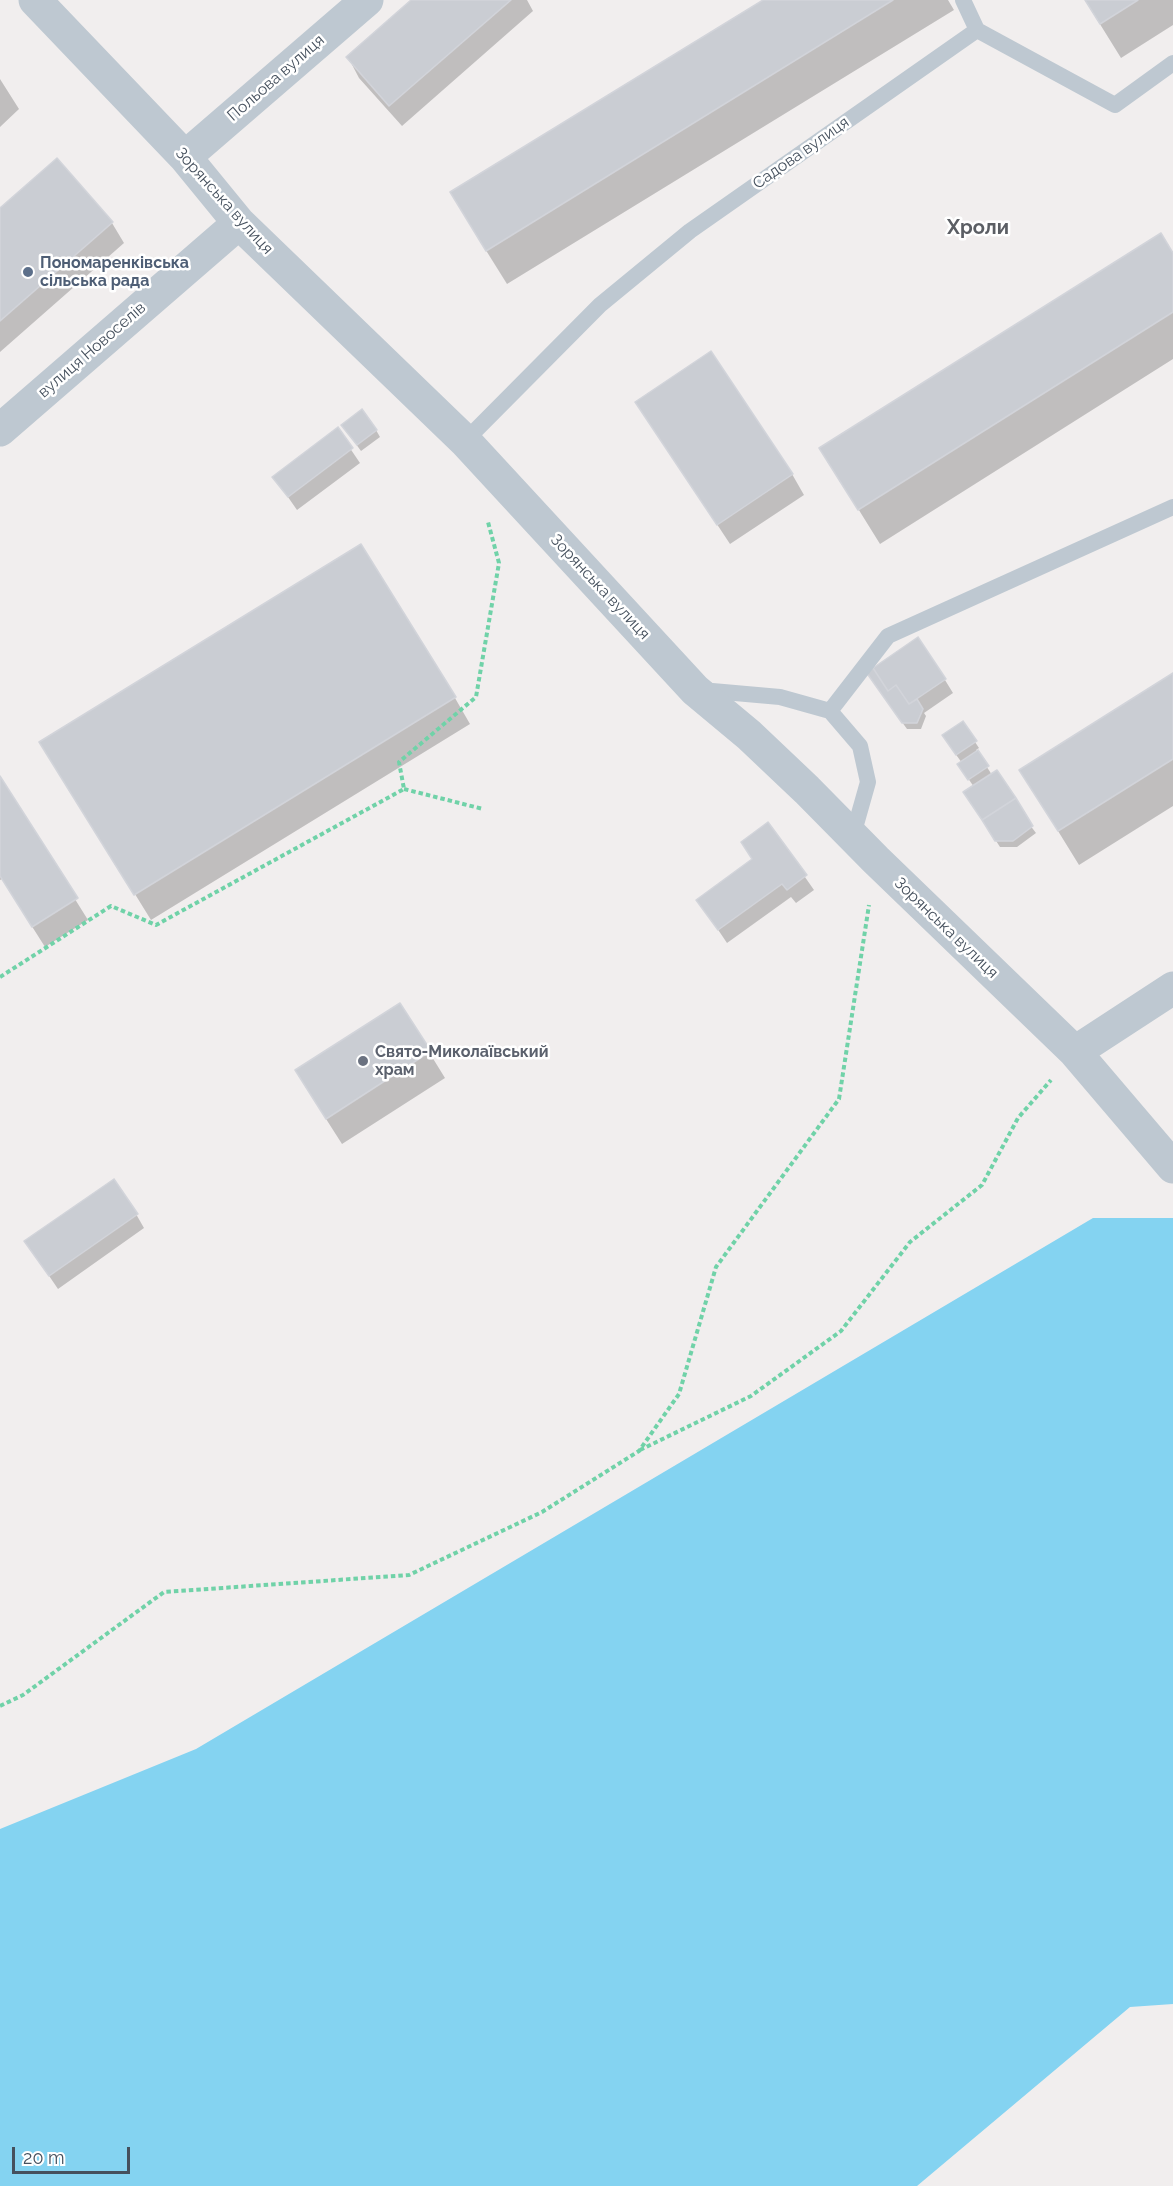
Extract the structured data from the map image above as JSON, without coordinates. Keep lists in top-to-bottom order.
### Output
{
  "streets": {
    "street": ["Польова вулиця", "Зорянська вулиця", "вулиця Новоселів"],
    "lane": ["Садова вулиця"]
  },
  "crossings": [
    ["Польова вулиця", "Зорянська вулиця"],
    ["Садова вулиця", "Зорянська вулиця"],
    ["Зорянська вулиця", "вулиця Новоселів"]
  ],
  "districts": ["Хроли"],
  "places": ["Пономаренківська сільська рада", "Свято-Миколаївський храм"],
  "scale_bar": "20 m"
}
